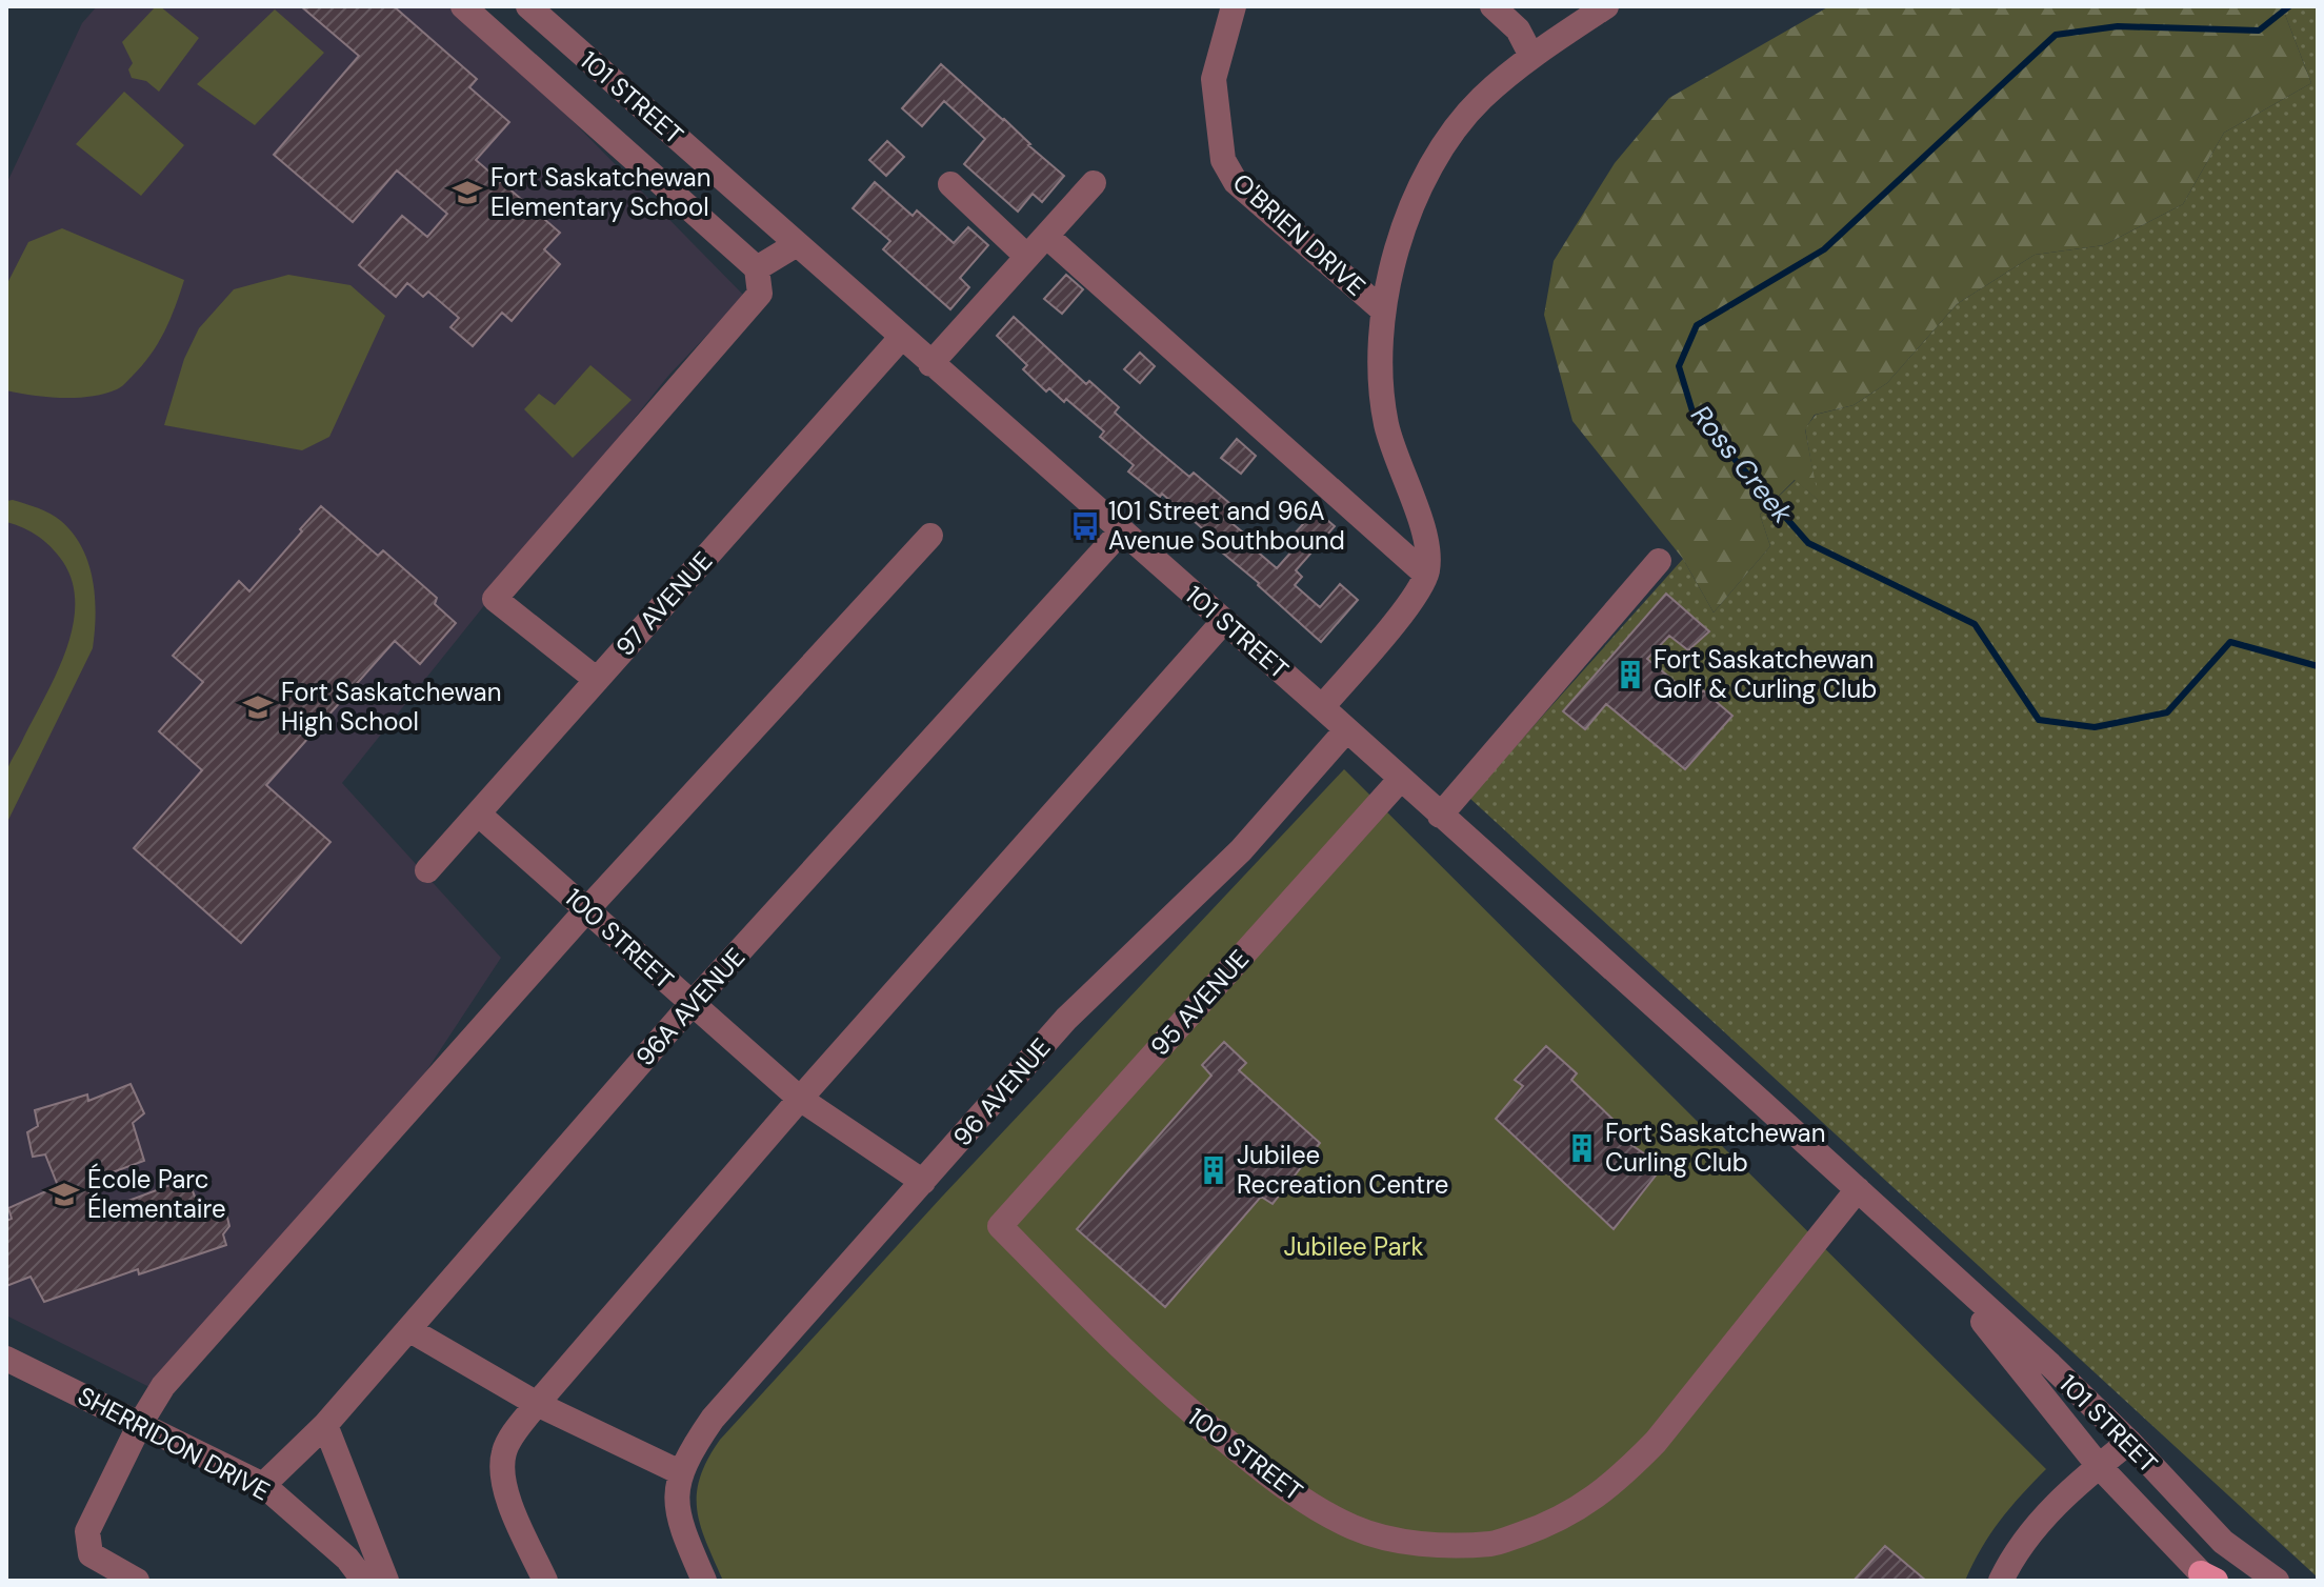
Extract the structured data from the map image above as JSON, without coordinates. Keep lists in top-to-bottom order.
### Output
{
  "streets": {
    "street": [
      "101 STREET",
      "O'BRIEN DRIVE",
      "97 AVENUE",
      "100 STREET",
      "95 AVENUE",
      "96A AVENUE",
      "96 AVENUE",
      "SHERRIDON DRIVE"
    ]
  },
  "crossings": [
    ["101 STREET", "97 AVENUE"],
    ["101 STREET", "100 STREET"],
    ["101 STREET", "95 AVENUE"],
    ["101 STREET", "96A AVENUE"],
    ["101 STREET", "96 AVENUE"],
    ["97 AVENUE", "100 STREET"],
    ["100 STREET", "95 AVENUE"],
    ["100 STREET", "96A AVENUE"],
    ["100 STREET", "96 AVENUE"],
    ["96A AVENUE", "SHERRIDON DRIVE"]
  ],
  "water": ["Ross Creek"],
  "parks": ["Jubilee Park"],
  "places": {
    "school or university": ["Fort Saskatchewan Elementary School", "Fort Saskatchewan High School", "École Parc Élementaire"],
    "bus stop": ["101 Street and 96A Avenue Southbound"],
    "building": ["Fort Saskatchewan Golf & Curling Club", "Fort Saskatchewan Curling Club", "Jubilee Recreation Centre"]
  }
}
